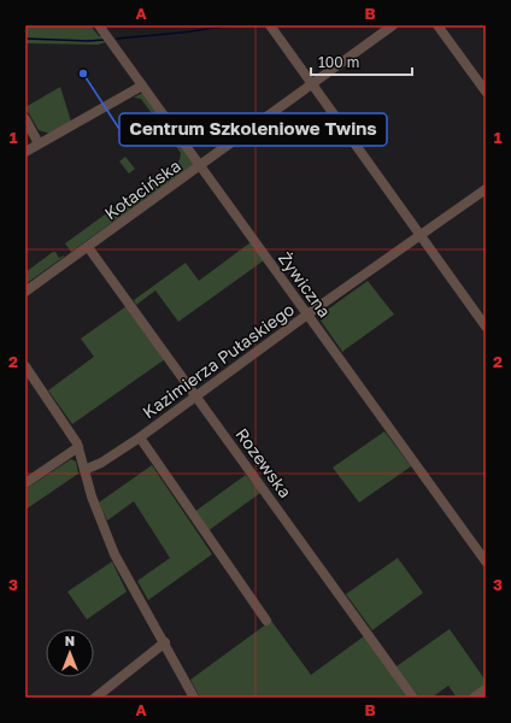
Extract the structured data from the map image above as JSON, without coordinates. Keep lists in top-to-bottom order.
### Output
{
  "streets": {
    "street": [
      "Kołacińska",
      "Żywiczna",
      "Kazimierza Pułaskiego",
      "Rozewska"
    ]
  },
  "crossings": [
    ["Kołacińska", "Żywiczna"],
    ["Kołacińska", "Rozewska"],
    ["Żywiczna", "Kazimierza Pułaskiego"],
    ["Kazimierza Pułaskiego", "Rozewska"]
  ],
  "places": ["Centrum Szkoleniowe Twins"],
  "scale_bar": "100 m",
  "north": "top",
  "grid": {
    "columns": ["A", "B"],
    "rows": ["1", "2", "3"]
  }
}
